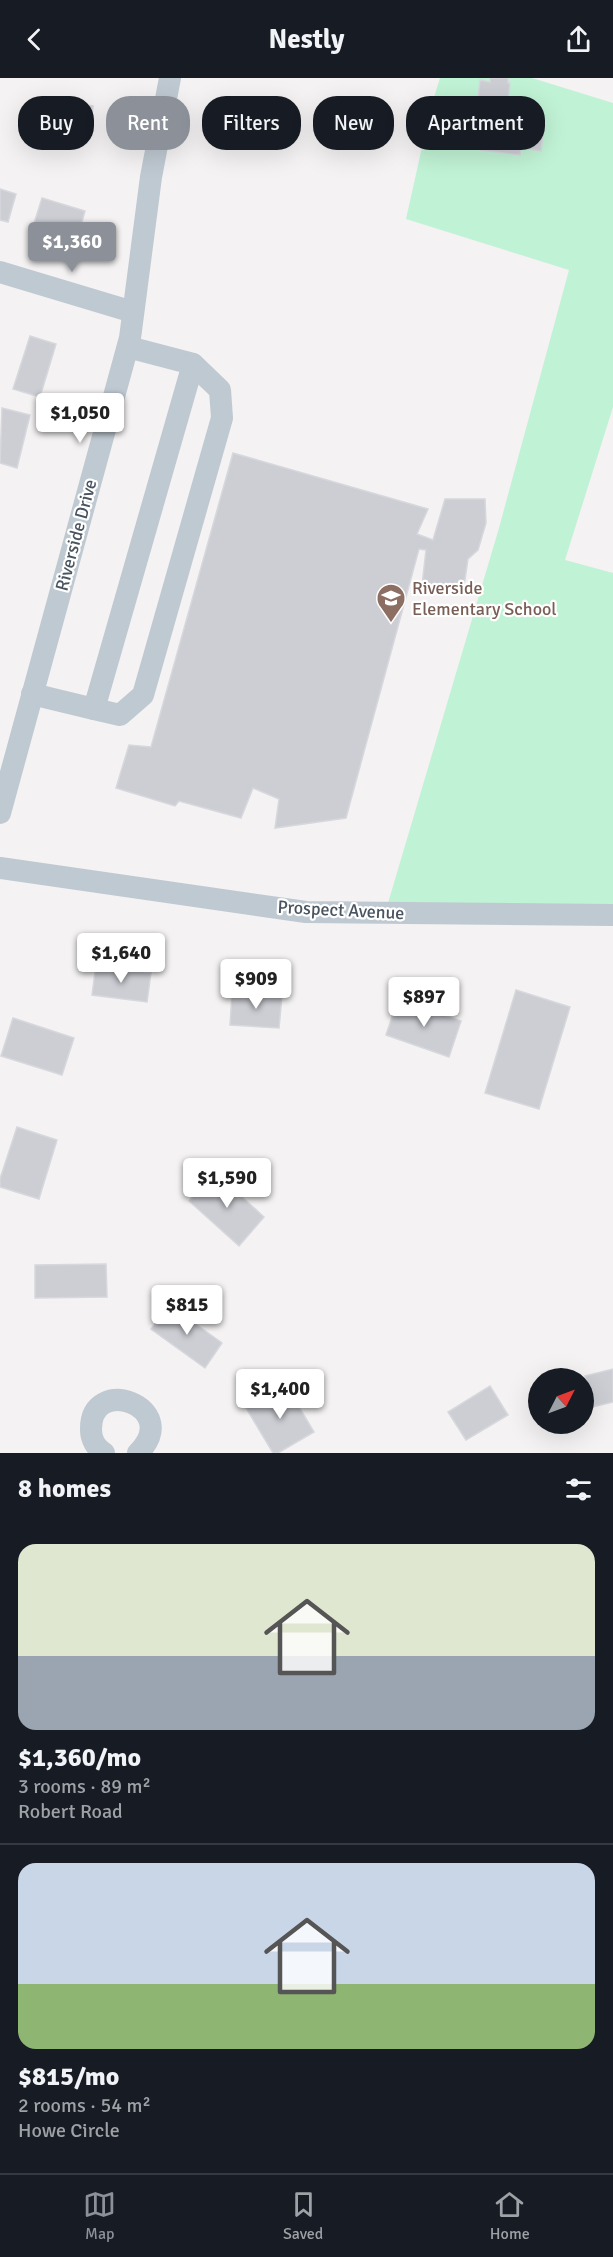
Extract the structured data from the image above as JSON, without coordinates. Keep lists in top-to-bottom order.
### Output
{
  "streets": {
    "street": ["Riverside Drive", "Prospect Avenue"]
  },
  "places": {
    "school or university": ["Riverside Elementary School"]
  },
  "north": "top right",
  "page": {
    "header": "Nestly",
    "chip": [
      "Buy",
      "Rent",
      "Filters",
      "New",
      "Apartment"
    ],
    "price": [
      "$1,360",
      "$1,050",
      "$1,640",
      "$909",
      "$897",
      "$1,590",
      "$815",
      "$1,400"
    ],
    "heading": "8 homes",
    "list": [
      {
        "name": "$1,360/mo",
        "note": "3 rooms · 89 m² · Robert Road"
      },
      {
        "name": "$815/mo",
        "note": "2 rooms · 54 m² · Howe Circle"
      }
    ],
    "tabs": ["Map", "Saved", "Home"]
  }
}
